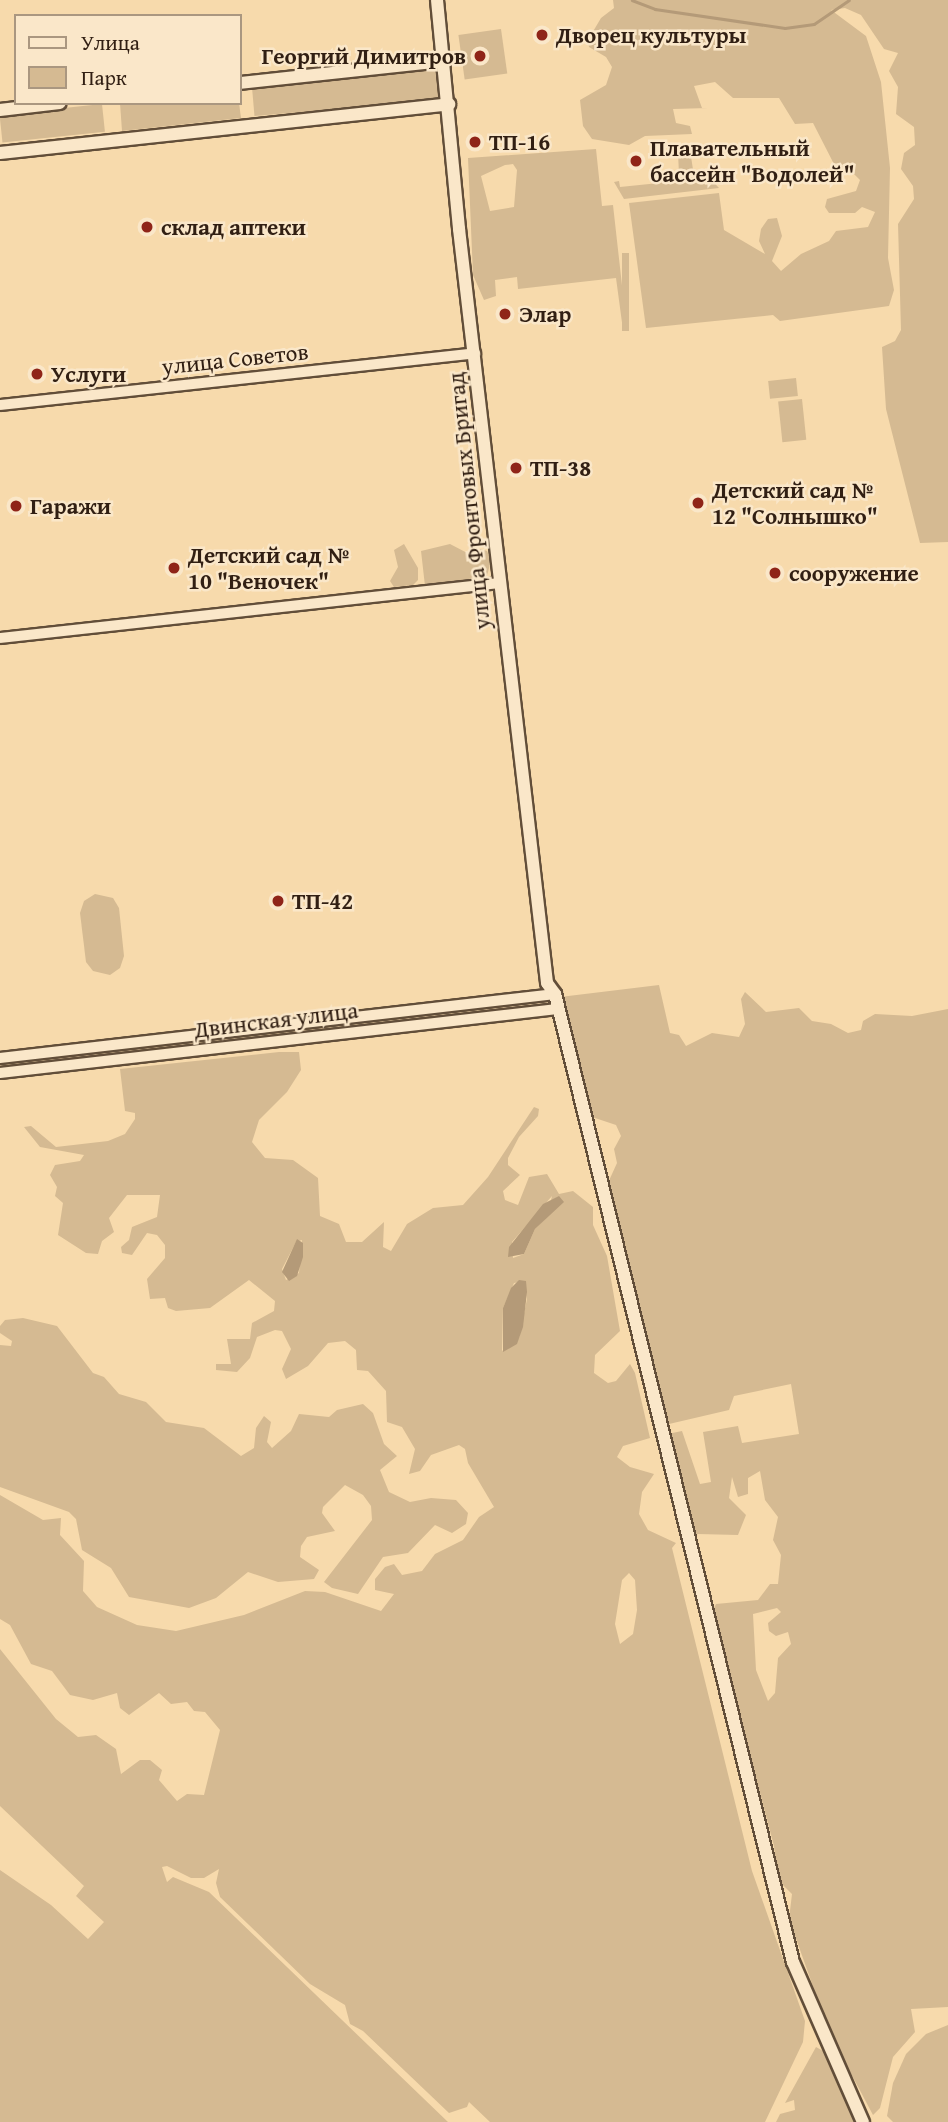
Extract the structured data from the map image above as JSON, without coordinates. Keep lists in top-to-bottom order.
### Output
{
  "streets": {
    "main road": ["улица Фронтовых Бригад"],
    "street": ["улица Советов", "Двинская улица"]
  },
  "crossings": [
    ["улица Советов", "улица Фронтовых Бригад"],
    ["улица Фронтовых Бригад", "Двинская улица"]
  ],
  "places": [
    "Дворец культуры",
    "Георгий Димитров",
    "ТП-16",
    "Плавательный бассейн \"Водолей\"",
    "склад аптеки",
    "Элар",
    "Услуги",
    "ТП-38",
    "Детский сад № 12 \"Солнышко\"",
    "Гаражи",
    "Детский сад № 10 \"Веночек\"",
    "сооружение",
    "ТП-42"
  ],
  "legend": ["Улица", "Парк"]
}
